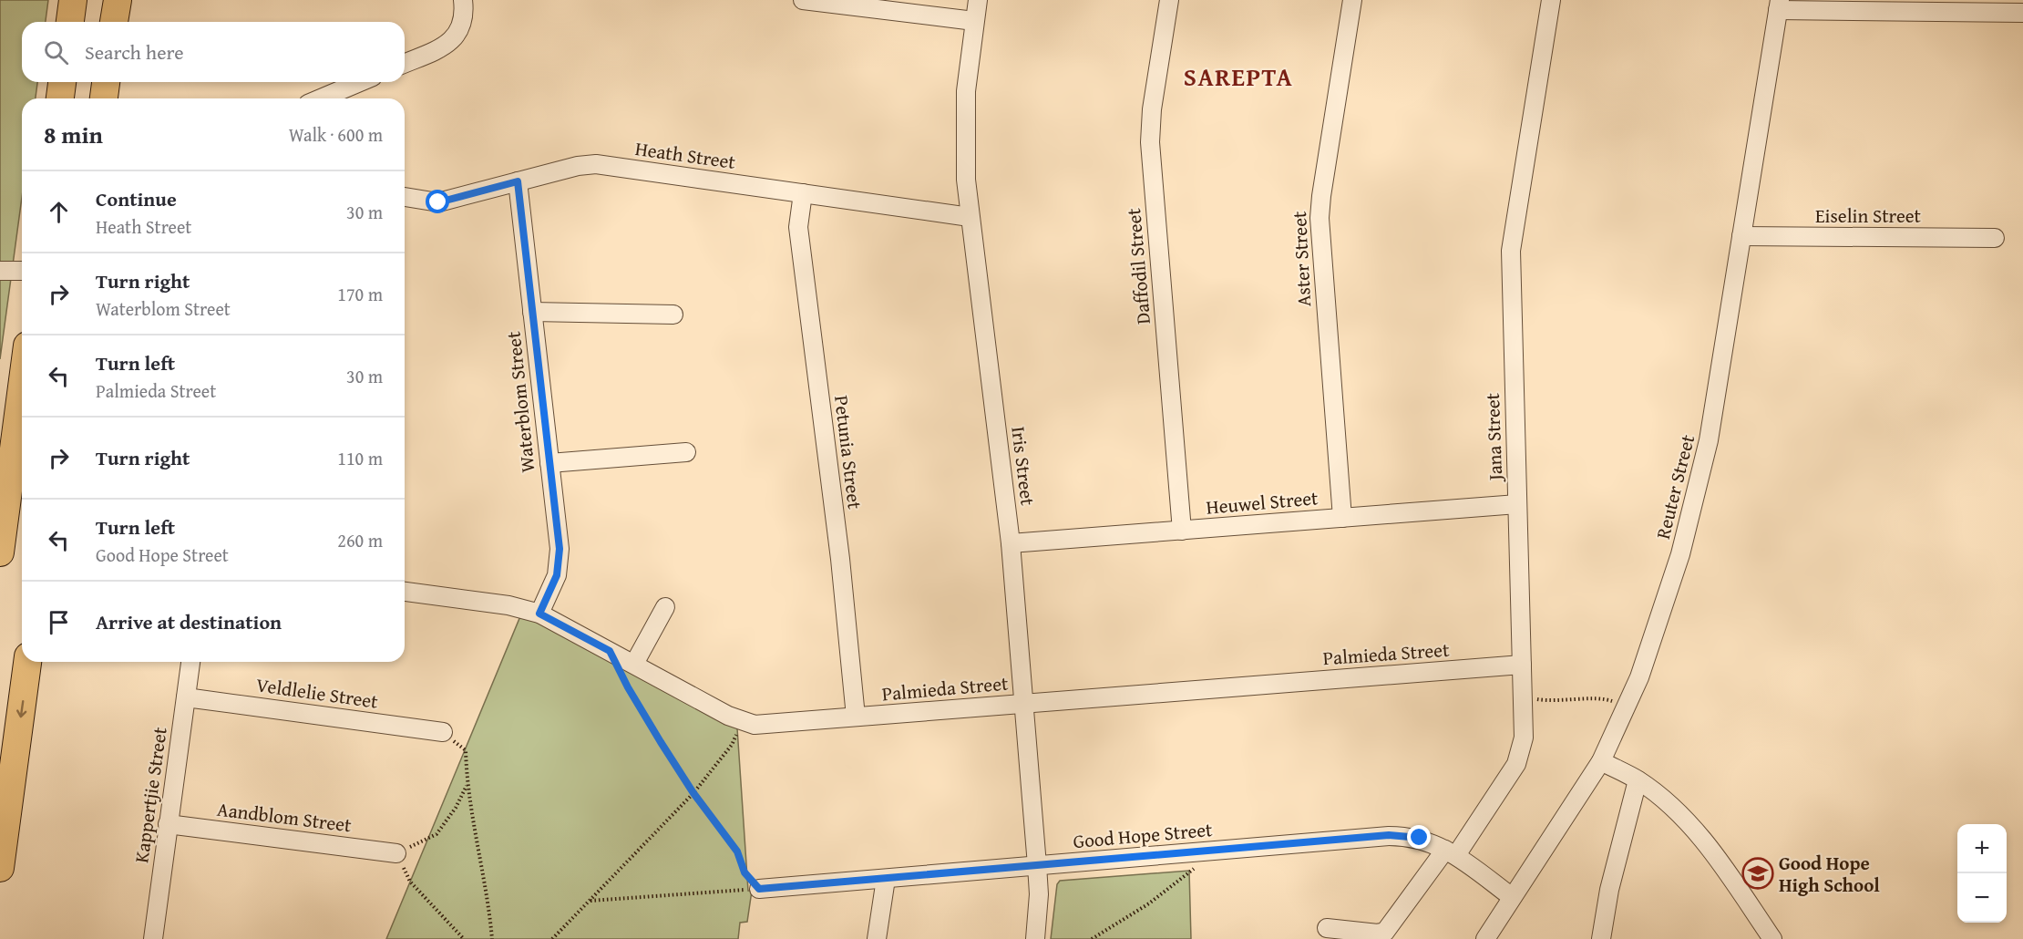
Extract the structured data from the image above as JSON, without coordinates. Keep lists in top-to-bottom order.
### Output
{
  "streets": {
    "street": [
      "Heath Street",
      "Eiselin Street",
      "Aster Street",
      "Daffodil Street",
      "Waterblom Street",
      "Jana Street",
      "Petunia Street",
      "Iris Street",
      "Reuter Street",
      "Heuwel Street",
      "Palmieda Street",
      "Veldlelie Street",
      "Kappertjie Street",
      "Aandblom Street",
      "Good Hope Street"
    ]
  },
  "crossings": [
    ["Heath Street", "Waterblom Street"],
    ["Heath Street", "Petunia Street"],
    ["Heath Street", "Iris Street"],
    ["Eiselin Street", "Reuter Street"],
    ["Aster Street", "Heuwel Street"],
    ["Daffodil Street", "Heuwel Street"],
    ["Waterblom Street", "Palmieda Street"],
    ["Jana Street", "Heuwel Street"],
    ["Jana Street", "Palmieda Street"],
    ["Jana Street", "Good Hope Street"],
    ["Petunia Street", "Palmieda Street"],
    ["Iris Street", "Heuwel Street"],
    ["Iris Street", "Palmieda Street"],
    ["Iris Street", "Good Hope Street"],
    ["Reuter Street", "Good Hope Street"],
    ["Veldlelie Street", "Kappertjie Street"],
    ["Kappertjie Street", "Aandblom Street"]
  ],
  "districts": ["SAREPTA"],
  "places": {
    "school or university": ["Good Hope High School"]
  },
  "page": {
    "search": "Search here",
    "heading": ["8 min", "Walk · 600 m"],
    "list": [
      ["Continue", "Heath Street", "30 m"],
      ["Turn right", "Waterblom Street", "170 m"],
      ["Turn left", "Palmieda Street", "30 m"],
      ["Turn right", "110 m"],
      ["Turn left", "Good Hope Street", "260 m"],
      "Arrive at destination"
    ],
    "map_buttons": ["+", "−"]
  }
}
